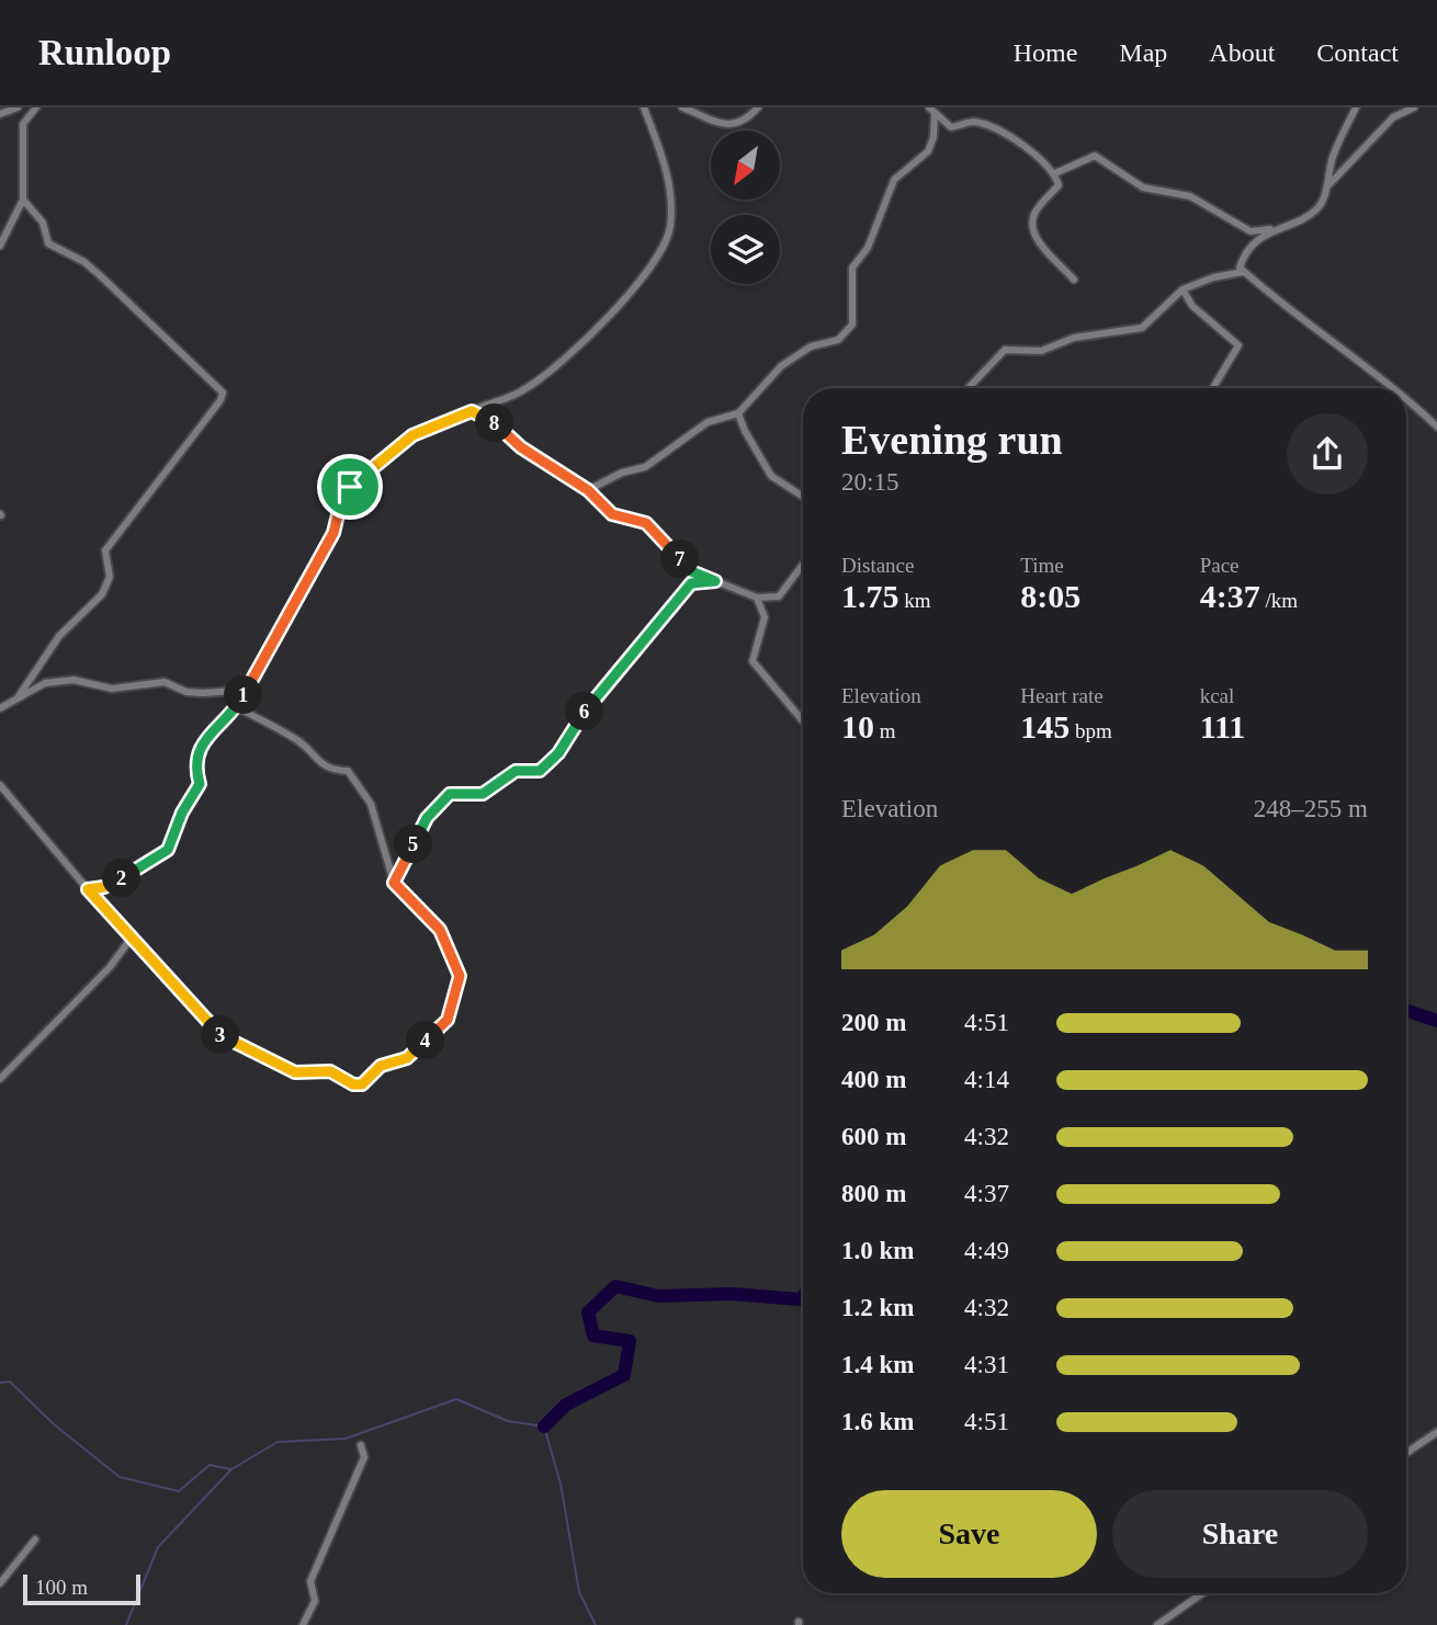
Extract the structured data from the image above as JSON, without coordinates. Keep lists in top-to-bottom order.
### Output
{
  "scale_bar": "100 m",
  "north": "bottom left",
  "page": {
    "header": "Runloop",
    "nav": [
      "Home",
      "Map",
      "About",
      "Contact"
    ],
    "heading": ["Evening run", "20:15"],
    "pins": [
      "8",
      "7",
      "1",
      "6",
      "5",
      "2",
      "3",
      "4"
    ],
    "stats": [
      ["Distance", "1.75 km"],
      ["Time", "8:05"],
      ["Pace", "4:37 /km"],
      ["Elevation", "10 m"],
      ["Heart rate", "145 bpm"],
      ["kcal", "111"]
    ],
    "chart": ["Elevation", "248–255 m"],
    "list": [
      {
        "name": "200 m",
        "note": "4:51"
      },
      {
        "name": "400 m",
        "note": "4:14"
      },
      {
        "name": "600 m",
        "note": "4:32"
      },
      {
        "name": "800 m",
        "note": "4:37"
      },
      {
        "name": "1.0 km",
        "note": "4:49"
      },
      {
        "name": "1.2 km",
        "note": "4:32"
      },
      {
        "name": "1.4 km",
        "note": "4:31"
      },
      {
        "name": "1.6 km",
        "note": "4:51"
      }
    ],
    "buttons": ["Save", "Share"],
    "scale": "100 m"
  }
}
